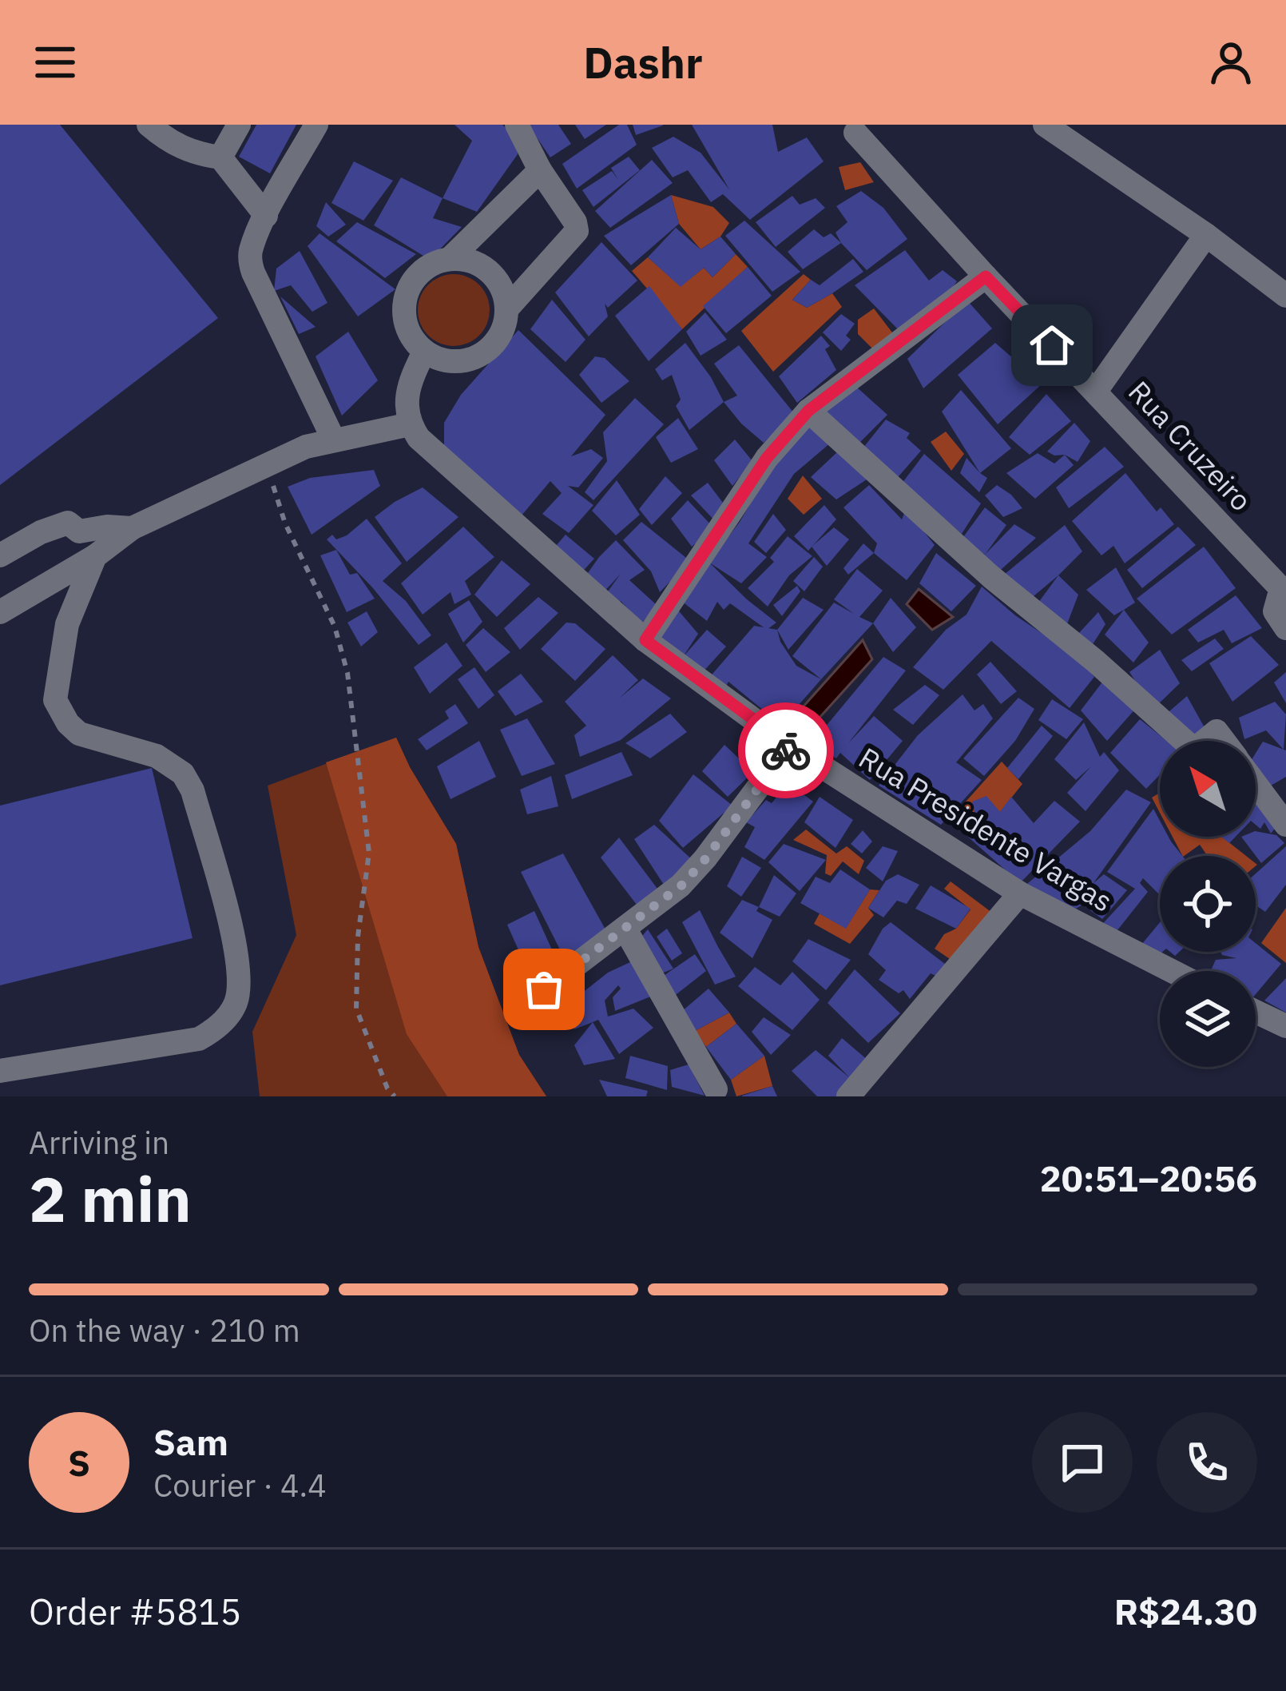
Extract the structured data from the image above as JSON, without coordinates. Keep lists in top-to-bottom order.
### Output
{
  "streets": {
    "street": ["Rua Cruzeiro", "Rua Presidente Vargas"]
  },
  "north": "top left",
  "page": {
    "header": "Dashr",
    "heading": ["2 min", "Arriving in", "20:51–20:56"],
    "panel": [
      "Sam",
      "Courier · 4.4",
      "Order #5815",
      "R$24.30"
    ],
    "bar": "On the way · 210 m",
    "round": "S"
  }
}
